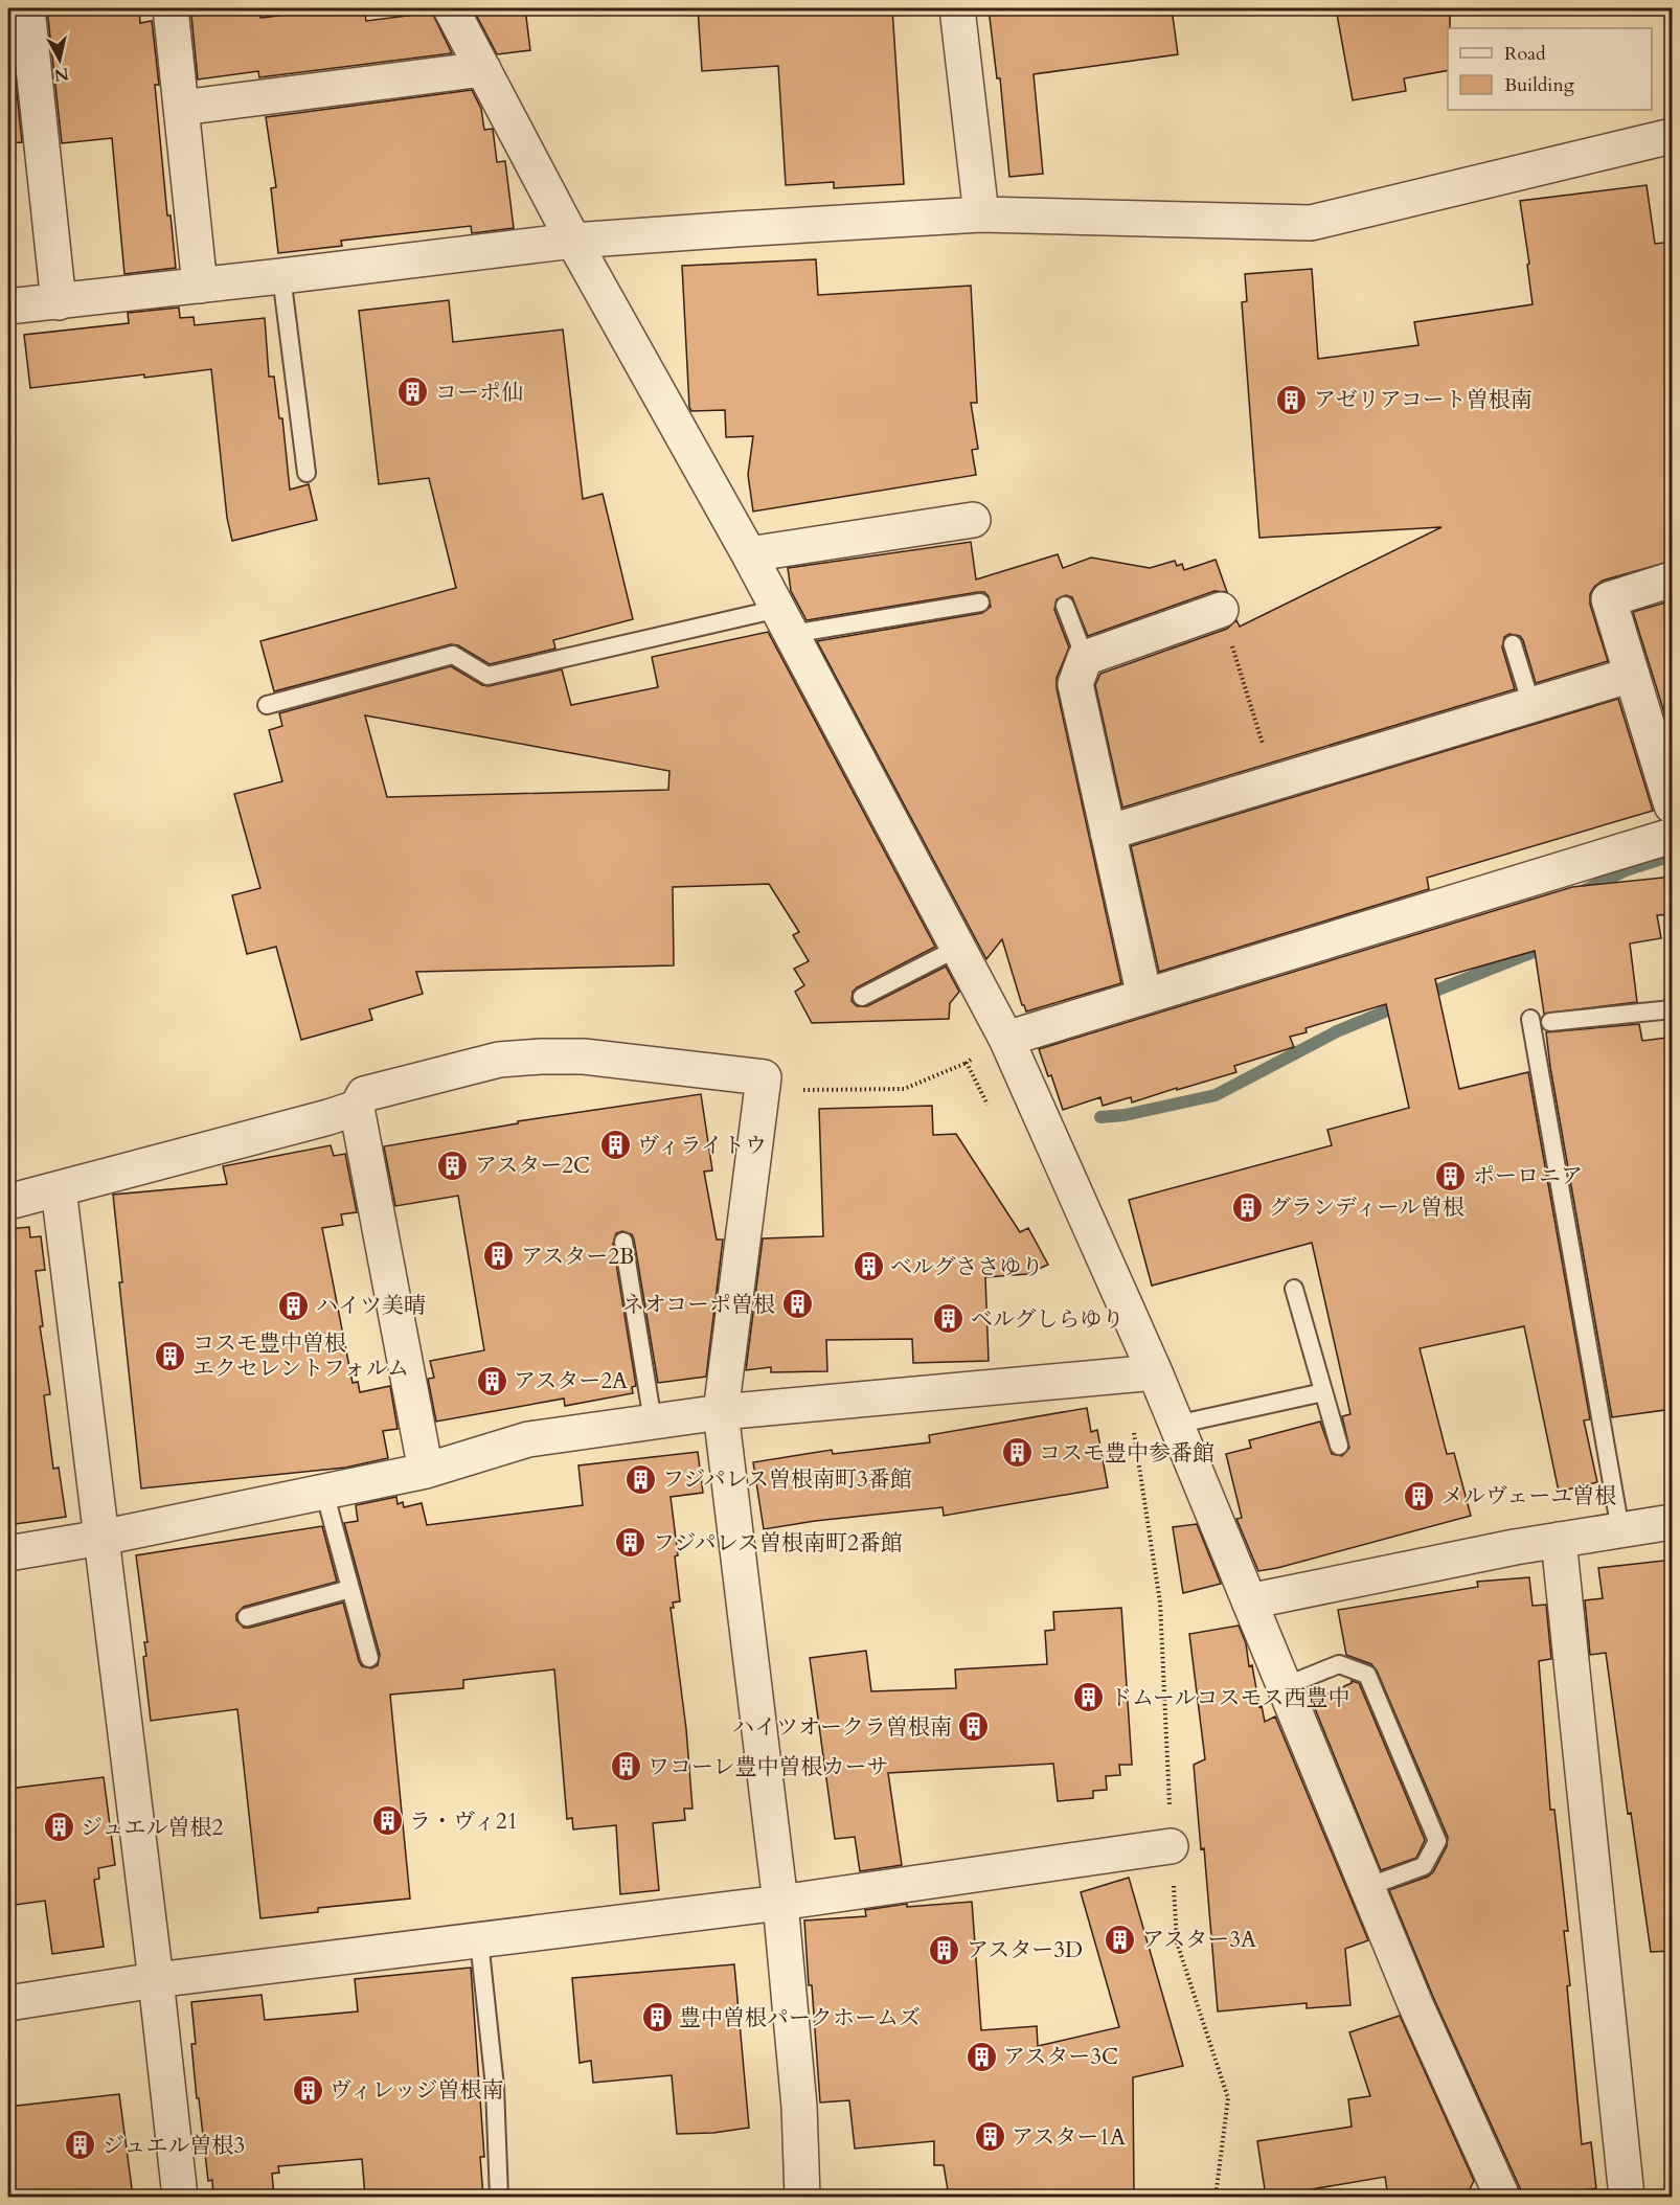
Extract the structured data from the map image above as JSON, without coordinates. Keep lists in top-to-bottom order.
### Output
{
  "places": {
    "building": [
      "コーポ仙",
      "アゼリアコート曽根南",
      "ヴィライトウ",
      "アスター2C",
      "ポーロニア",
      "グランディール曽根",
      "アスター2B",
      "ベルグささゆり",
      "ネオコーポ曽根",
      "ハイツ美晴",
      "ベルグしらゆり",
      "コスモ豊中曽根 エクセレントフォルム",
      "アスター2A",
      "コスモ豊中参番館",
      "フジパレス曽根南町3番館",
      "メルヴェーユ曽根",
      "フジパレス曽根南町2番館",
      "ドムールコスモス西豊中",
      "ハイツオークラ曽根南",
      "ワコーレ豊中曽根カーサ",
      "ラ・ヴィ21",
      "ジュエル曽根2",
      "アスター3A",
      "アスター3D",
      "豊中曽根パークホームズ",
      "アスター3C",
      "ヴィレッジ曽根南",
      "アスター1A",
      "ジュエル曽根3"
    ]
  },
  "legend": ["Road", "Building"],
  "north": "bottom"
}
